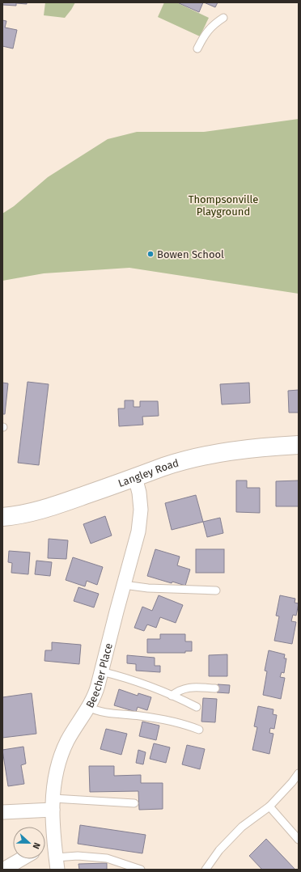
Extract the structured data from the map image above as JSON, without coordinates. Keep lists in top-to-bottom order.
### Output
{
  "streets": {
    "street": ["Langley Road", "Beecher Place"]
  },
  "crossings": [
    ["Langley Road", "Beecher Place"]
  ],
  "parks": ["Thompsonville Playground"],
  "places": ["Bowen School"],
  "north": "right"
}
